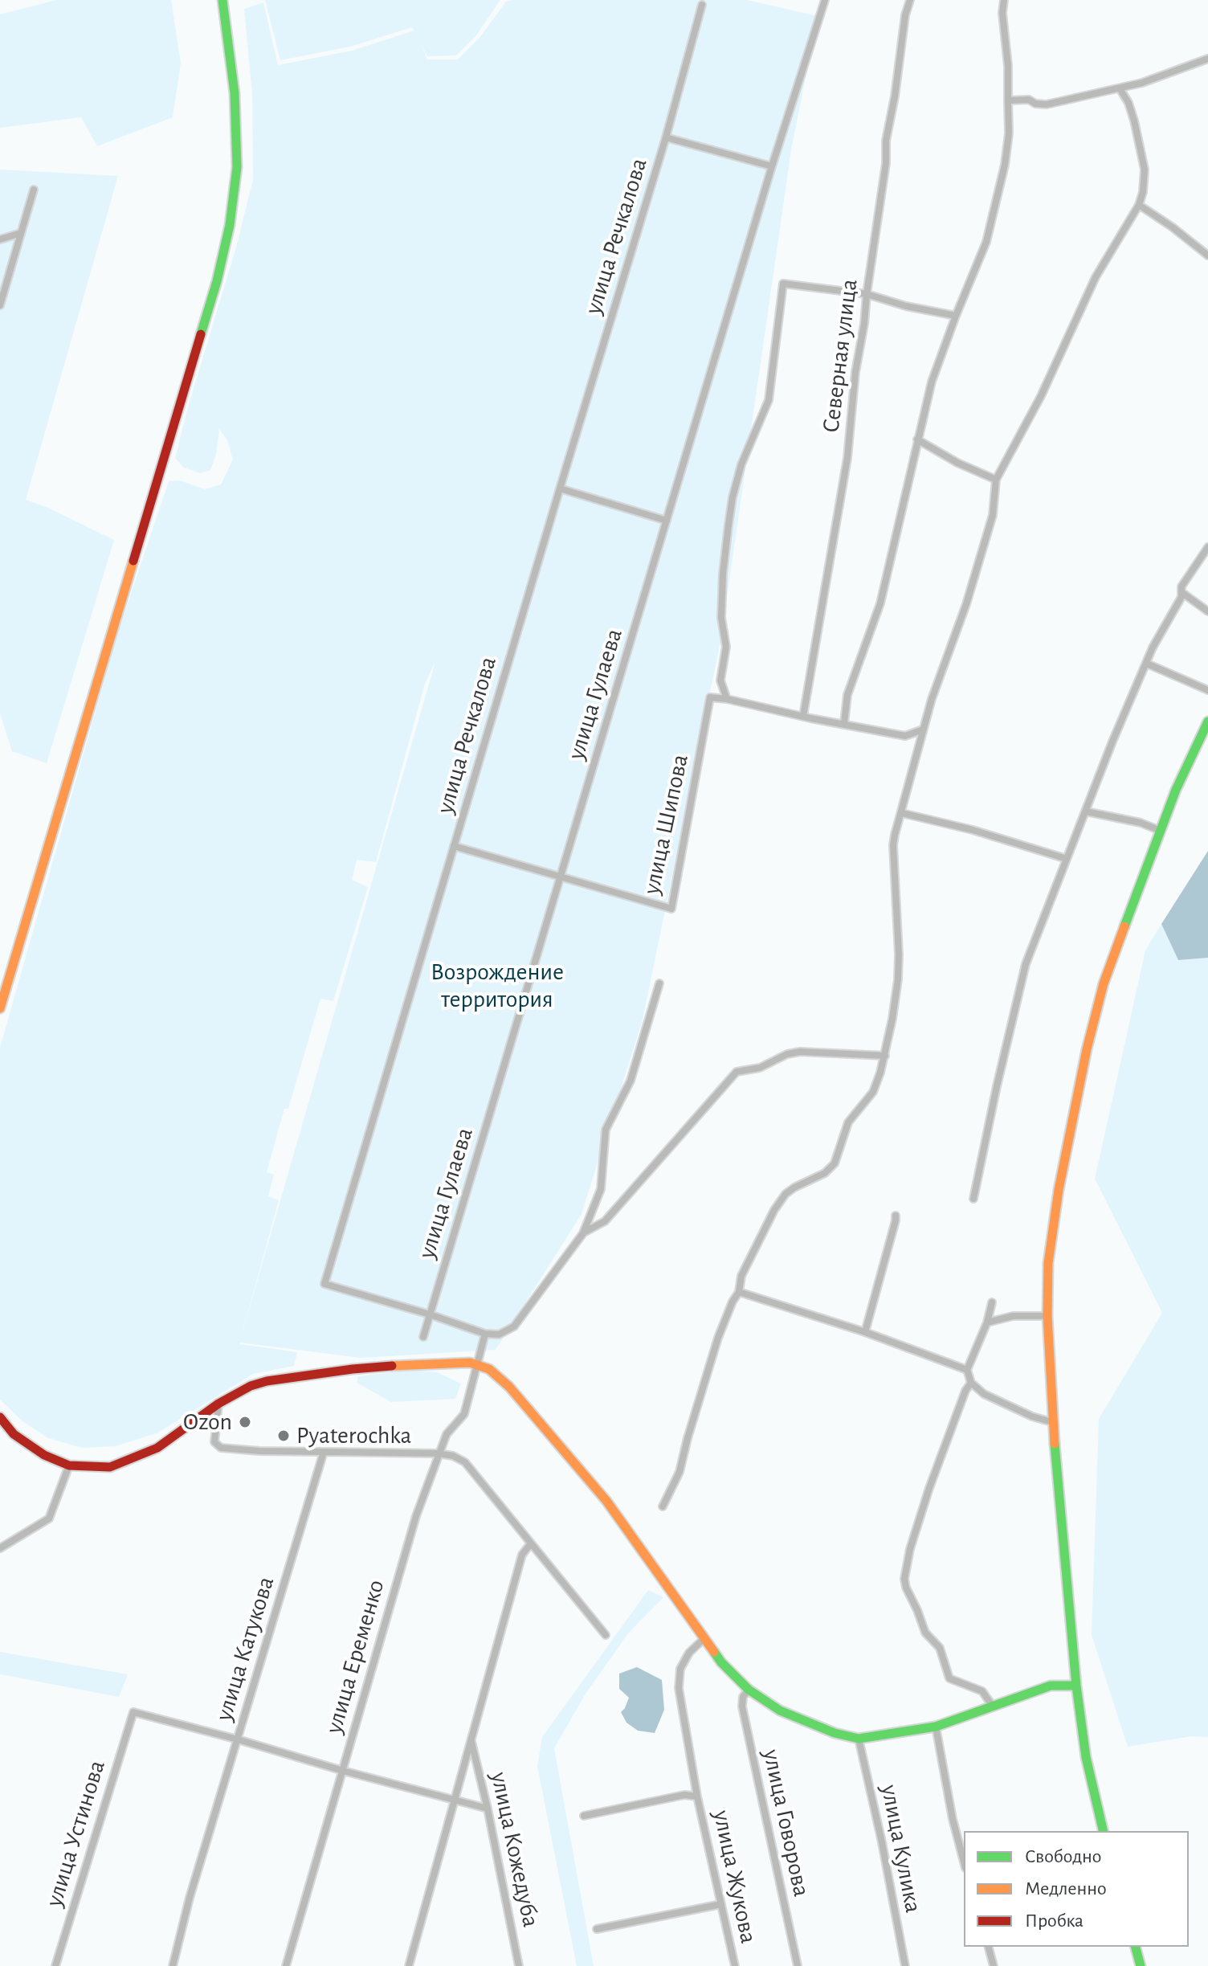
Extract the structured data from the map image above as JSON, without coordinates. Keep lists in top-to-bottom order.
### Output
{
  "streets": {
    "street": [
      "улица Речкалова",
      "Северная улица",
      "улица Гулаева",
      "улица Шипова",
      "улица Катукова",
      "улица Еременко",
      "улица Говорова",
      "улица Устинова",
      "улица Кулика",
      "улица Кожедуба",
      "улица Жукова"
    ]
  },
  "crossings": [
    ["улица Речкалова", "улица Гулаева"],
    ["улица Речкалова", "улица Шипова"],
    ["улица Гулаева", "улица Шипова"],
    ["улица Катукова", "улица Устинова"]
  ],
  "parks": ["Возрождение территория"],
  "places": ["Ozon", "Pyaterochka"],
  "legend": ["Свободно", "Медленно", "Пробка"]
}
